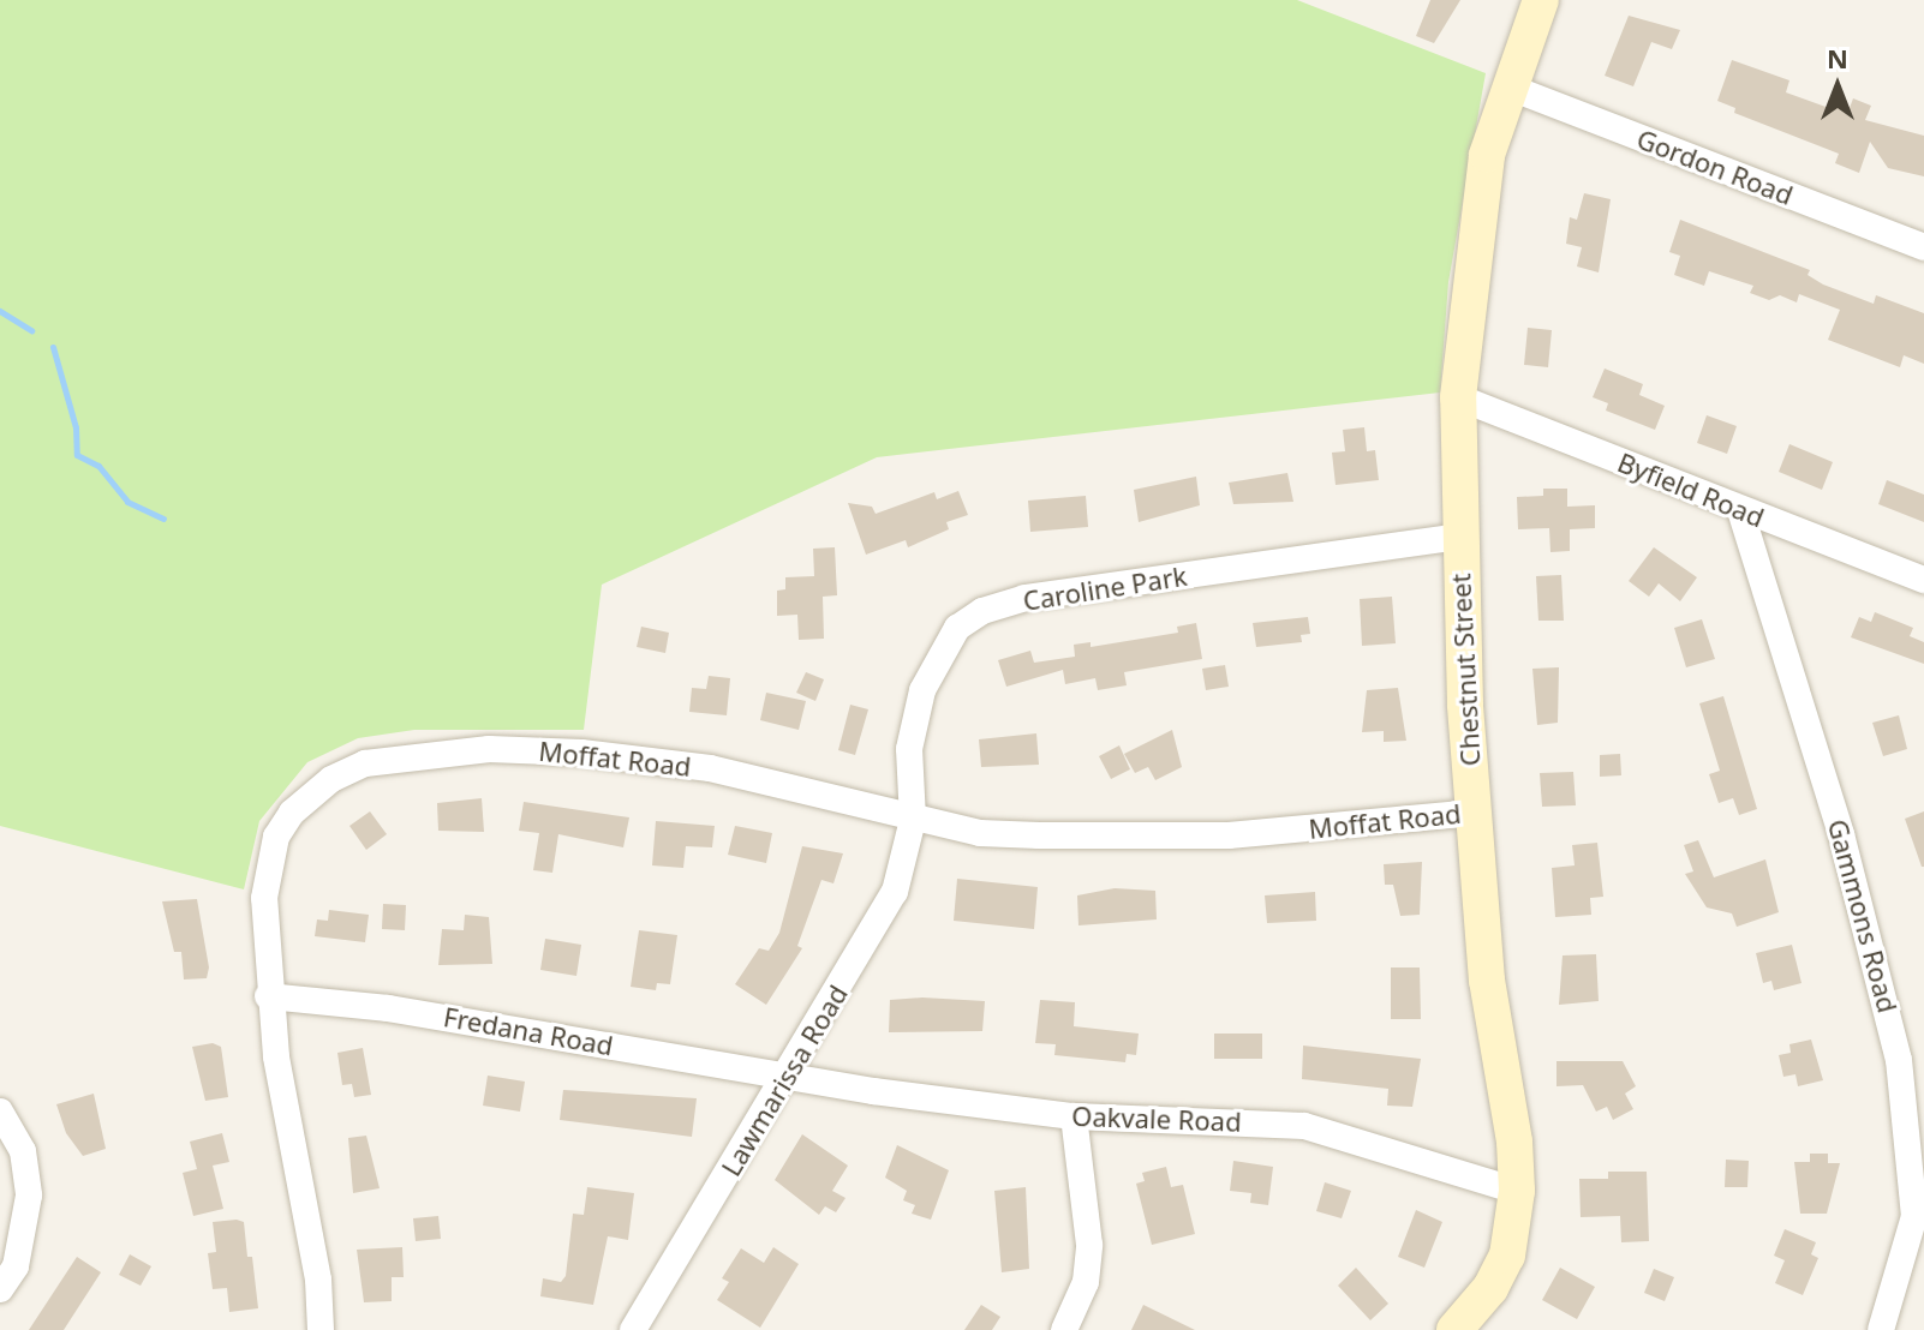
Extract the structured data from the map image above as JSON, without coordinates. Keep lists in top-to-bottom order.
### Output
{
  "streets": {
    "main road": ["Chestnut Street"],
    "street": [
      "Gordon Road",
      "Byfield Road",
      "Caroline Park",
      "Moffat Road",
      "Gammons Road",
      "Fredana Road",
      "Lawmarissa Road",
      "Oakvale Road"
    ]
  },
  "crossings": [
    ["Gordon Road", "Chestnut Street"],
    ["Byfield Road", "Chestnut Street"],
    ["Byfield Road", "Gammons Road"],
    ["Caroline Park", "Chestnut Street"],
    ["Caroline Park", "Moffat Road"],
    ["Caroline Park", "Lawmarissa Road"],
    ["Chestnut Street", "Moffat Road"],
    ["Chestnut Street", "Oakvale Road"],
    ["Moffat Road", "Fredana Road"],
    ["Moffat Road", "Lawmarissa Road"],
    ["Fredana Road", "Lawmarissa Road"],
    ["Fredana Road", "Oakvale Road"],
    ["Lawmarissa Road", "Oakvale Road"]
  ],
  "north": "top"
}
